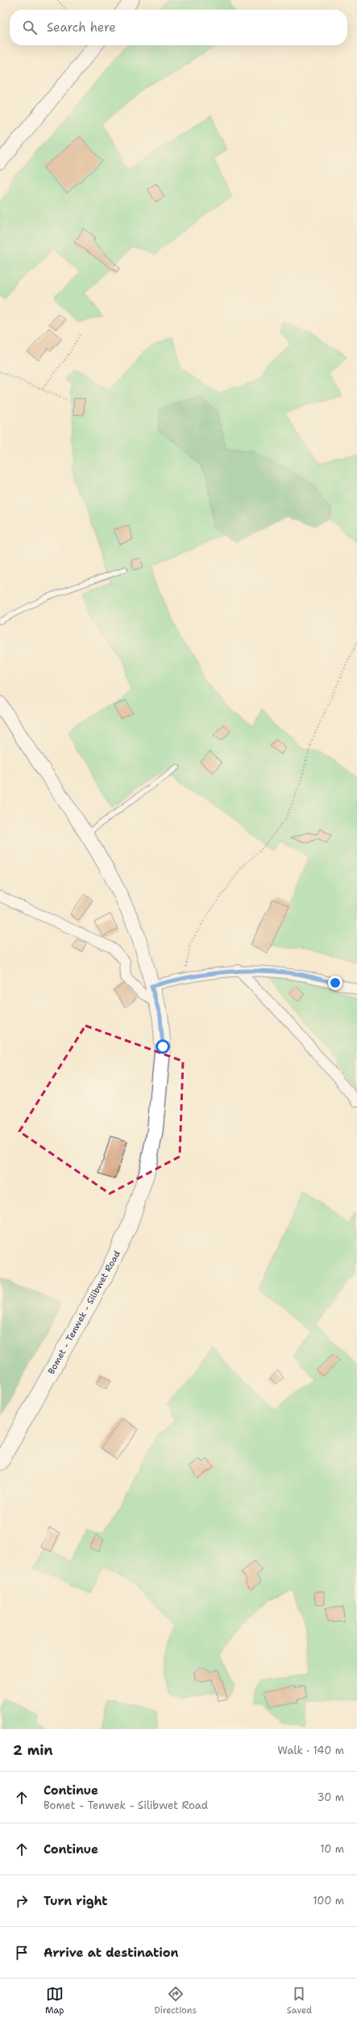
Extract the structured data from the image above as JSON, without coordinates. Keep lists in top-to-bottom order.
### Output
{
  "streets": {
    "main road": ["Bomet - Tenwek - Silibwet Road"]
  },
  "page": {
    "search": "Search here",
    "heading": ["2 min", "Walk · 140 m"],
    "list": [
      ["Continue", "Bomet - Tenwek - Silibwet Road", "30 m"],
      ["Continue", "10 m"],
      ["Turn right", "100 m"],
      "Arrive at destination"
    ],
    "nav": ["Map", "Directions", "Saved"]
  }
}
